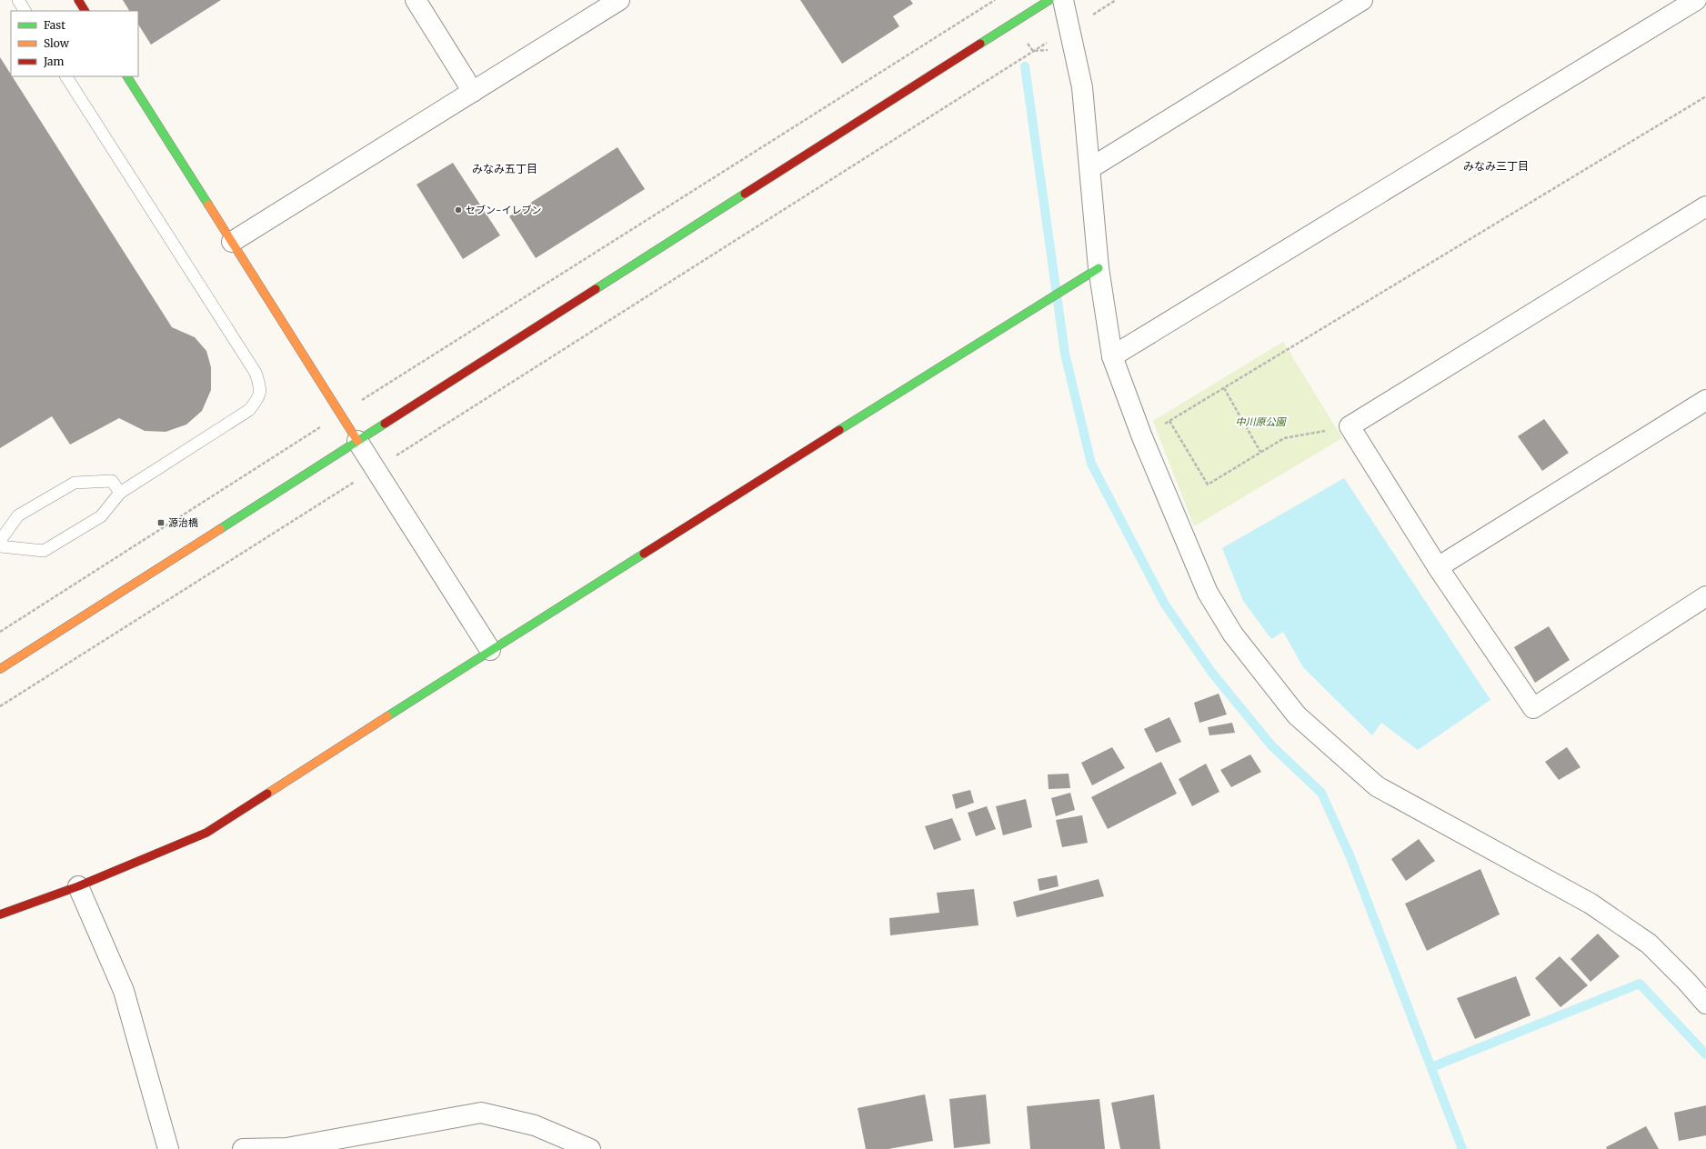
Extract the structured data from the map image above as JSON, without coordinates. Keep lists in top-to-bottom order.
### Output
{
  "districts": ["みなみ三丁目", "みなみ五丁目"],
  "parks": ["中川原公園"],
  "places": {
    "other": ["セブン-イレブン"],
    "transit": ["源治橋"]
  },
  "legend": ["Fast", "Slow", "Jam"]
}
